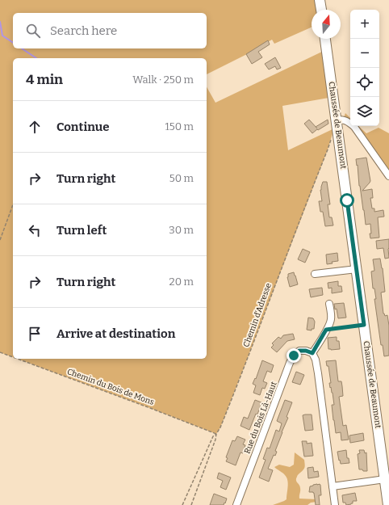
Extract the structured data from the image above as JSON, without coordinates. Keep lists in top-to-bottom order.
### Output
{
  "streets": {
    "main road": ["Chaussée de Beaumont"],
    "street": ["Rue du Bois Là-Haut"],
    "path": ["Chemin d'Adresse", "Chemin du Bois de Mons"]
  },
  "crossings": [
    ["Chemin d'Adresse", "Chemin du Bois de Mons"]
  ],
  "north": "top",
  "page": {
    "map_buttons": ["+", "−"],
    "search": "Search here",
    "heading": ["4 min", "Walk · 250 m"],
    "list": [
      ["Continue", "150 m"],
      ["Turn right", "50 m"],
      ["Turn left", "30 m"],
      ["Turn right", "20 m"],
      "Arrive at destination"
    ]
  }
}
